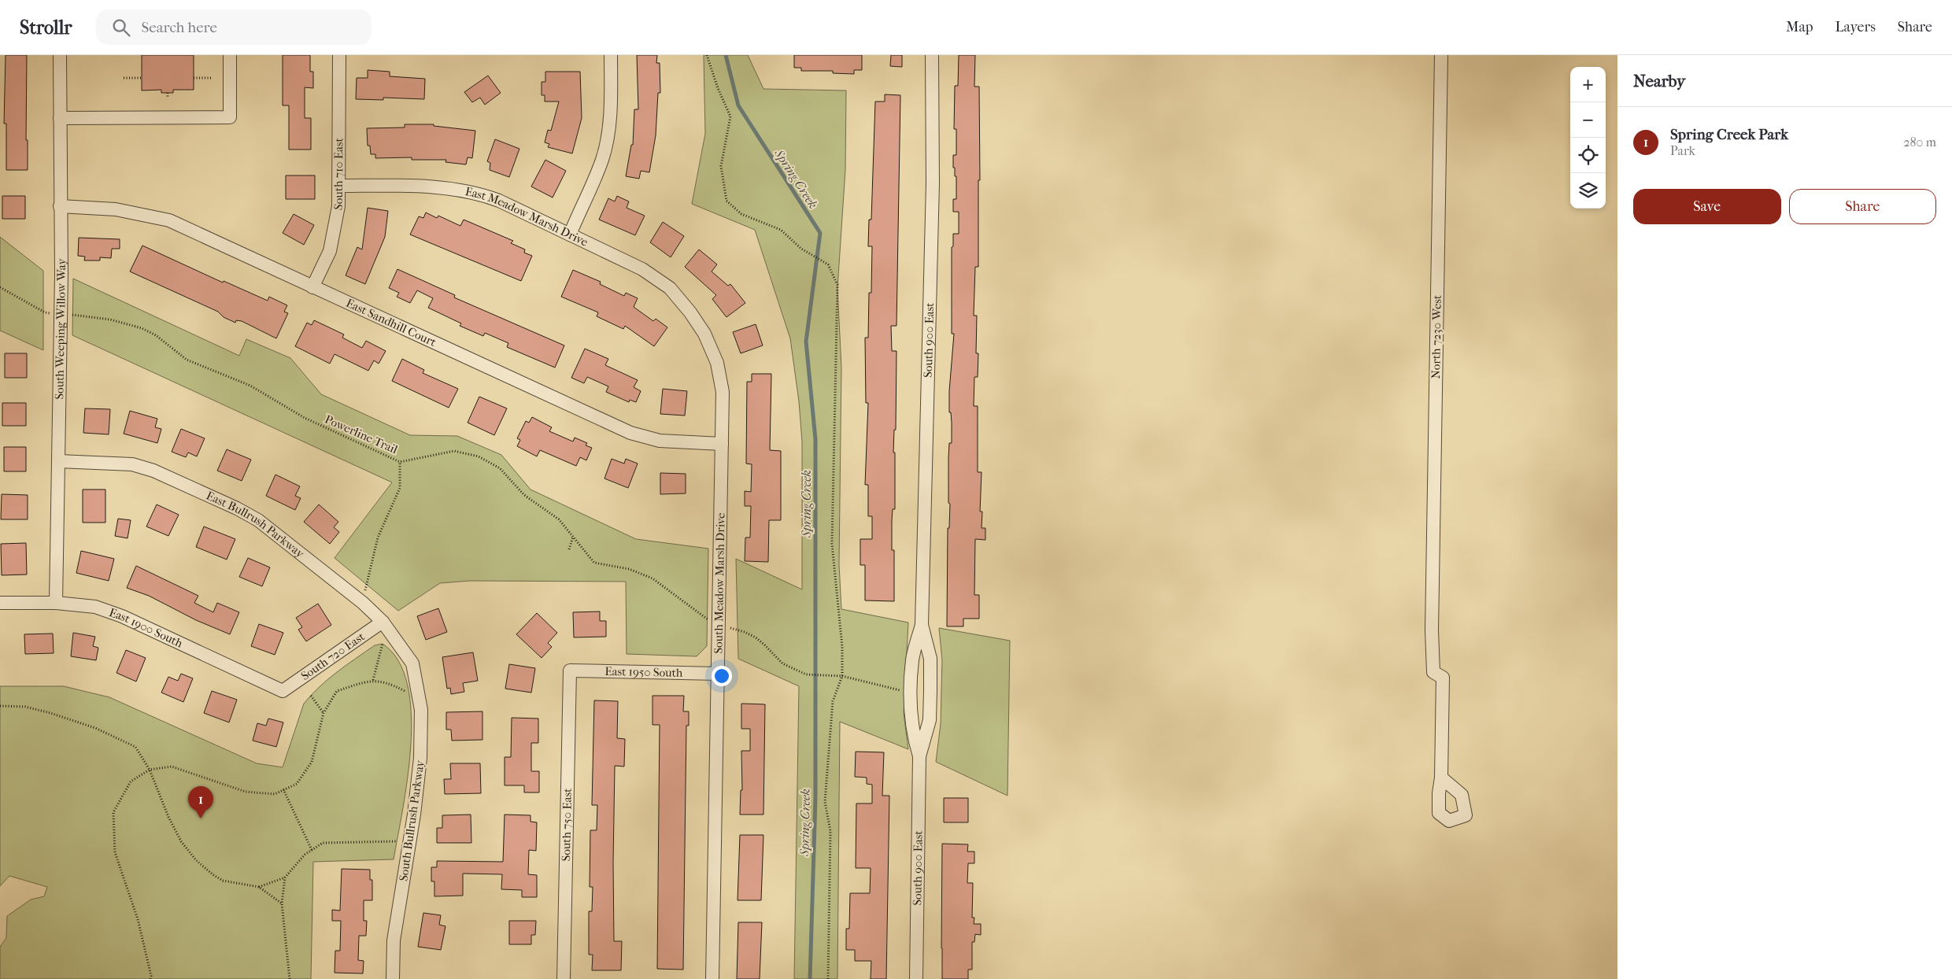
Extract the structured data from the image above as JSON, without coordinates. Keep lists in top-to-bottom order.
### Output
{
  "streets": {
    "street": [
      "South 710 East",
      "East Meadow Marsh Drive",
      "East Sandhill Court",
      "South Weeping Willow Way",
      "North 7230 West",
      "South 900 East",
      "East Bullrush Parkway",
      "South Meadow Marsh Drive",
      "East 1900 South",
      "South 720 East",
      "East 1950 South",
      "South Bullrush Parkway",
      "South 750 East"
    ],
    "path": ["Powerline Trail"]
  },
  "crossings": [
    ["South 710 East", "East Meadow Marsh Drive"],
    ["South 710 East", "East Sandhill Court"],
    ["East Meadow Marsh Drive", "South Meadow Marsh Drive"],
    ["East Sandhill Court", "South Weeping Willow Way"],
    ["East Sandhill Court", "South Meadow Marsh Drive"],
    ["South Weeping Willow Way", "East Bullrush Parkway"],
    ["South Weeping Willow Way", "East 1900 South"],
    ["East Bullrush Parkway", "South 720 East"],
    ["East Bullrush Parkway", "South Bullrush Parkway"],
    ["South Meadow Marsh Drive", "East 1950 South"],
    ["East 1900 South", "South 720 East"],
    ["East 1950 South", "South 750 East"]
  ],
  "water": ["Spring Creek"],
  "page": {
    "header": "Strollr",
    "search": "Search here",
    "nav": ["Map", "Layers", "Share"],
    "heading": "Nearby",
    "map_buttons": ["+", "−"],
    "list": [
      {
        "mark": "1",
        "name": "Spring Creek Park",
        "note": "Park",
        "value": "280 m"
      }
    ],
    "buttons": ["Save", "Share"],
    "pins": "1"
  }
}
